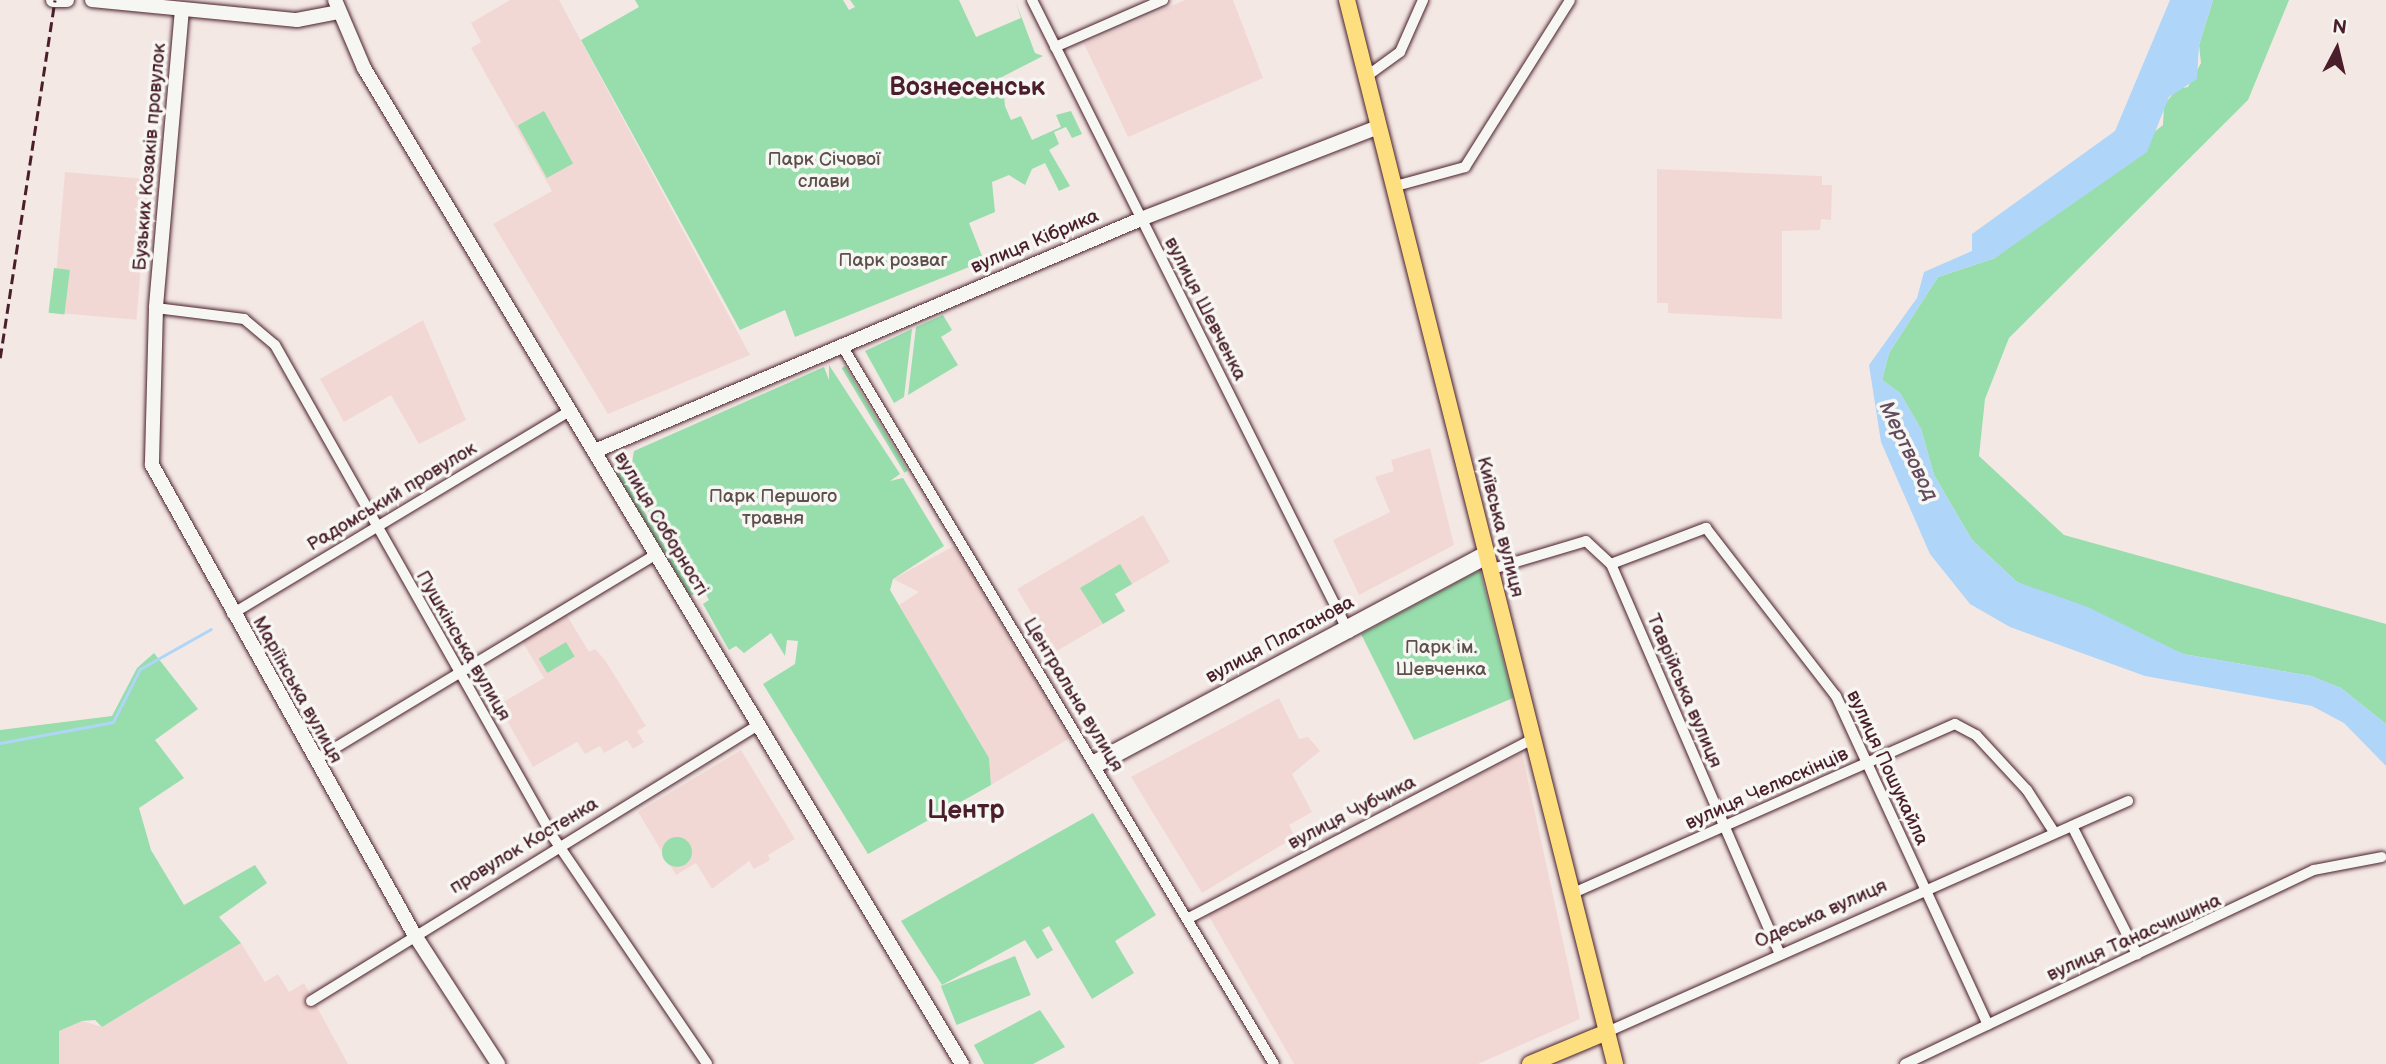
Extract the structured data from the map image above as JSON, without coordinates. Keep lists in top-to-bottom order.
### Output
{
  "streets": {
    "main road": [
      "Бузьких Козаків провулок",
      "вулиця Кібрика",
      "вулиця Соборності",
      "Київська вулиця",
      "Маріїнська вулиця",
      "Одеська вулиця"
    ],
    "street": [
      "вулиця Шевченка",
      "Радомський провулок",
      "вулиця Платанова",
      "Пушкінська вулиця",
      "Таврійська вулиця",
      "Центральна вулиця",
      "вулиця Пошукайла",
      "вулиця Челюскінців",
      "вулиця Чубчика",
      "провулок Костенка",
      "вулиця Танасчишина"
    ]
  },
  "crossings": [
    ["Бузьких Козаків провулок", "Пушкінська вулиця"],
    ["Бузьких Козаків провулок", "Маріїнська вулиця"],
    ["вулиця Кібрика", "вулиця Шевченка"],
    ["вулиця Кібрика", "вулиця Соборності"],
    ["вулиця Кібрика", "Київська вулиця"],
    ["вулиця Кібрика", "Центральна вулиця"],
    ["вулиця Шевченка", "вулиця Платанова"],
    ["Радомський провулок", "вулиця Соборності"],
    ["Радомський провулок", "Пушкінська вулиця"],
    ["Радомський провулок", "Маріїнська вулиця"],
    ["вулиця Соборності", "провулок Костенка"],
    ["Київська вулиця", "вулиця Платанова"],
    ["Київська вулиця", "Таврійська вулиця"],
    ["Київська вулиця", "вулиця Челюскінців"],
    ["Київська вулиця", "вулиця Чубчика"],
    ["Київська вулиця", "Одеська вулиця"],
    ["вулиця Платанова", "Таврійська вулиця"],
    ["вулиця Платанова", "Центральна вулиця"],
    ["Пушкінська вулиця", "Маріїнська вулиця"],
    ["Пушкінська вулиця", "провулок Костенка"],
    ["Маріїнська вулиця", "провулок Костенка"],
    ["Таврійська вулиця", "вулиця Пошукайла"],
    ["Таврійська вулиця", "вулиця Челюскінців"],
    ["Таврійська вулиця", "Одеська вулиця"],
    ["Центральна вулиця", "вулиця Чубчика"],
    ["вулиця Пошукайла", "вулиця Челюскінців"],
    ["вулиця Пошукайла", "Одеська вулиця"],
    ["вулиця Пошукайла", "вулиця Танасчишина"],
    ["вулиця Челюскінців", "Одеська вулиця"]
  ],
  "districts": ["Вознесенськ", "Центр"],
  "water": ["Мертвовод"],
  "parks": [
    "Парк Січової слави",
    "Парк розваг",
    "Парк Першого травня",
    "Парк ім. Шевченка"
  ],
  "north": "top"
}
